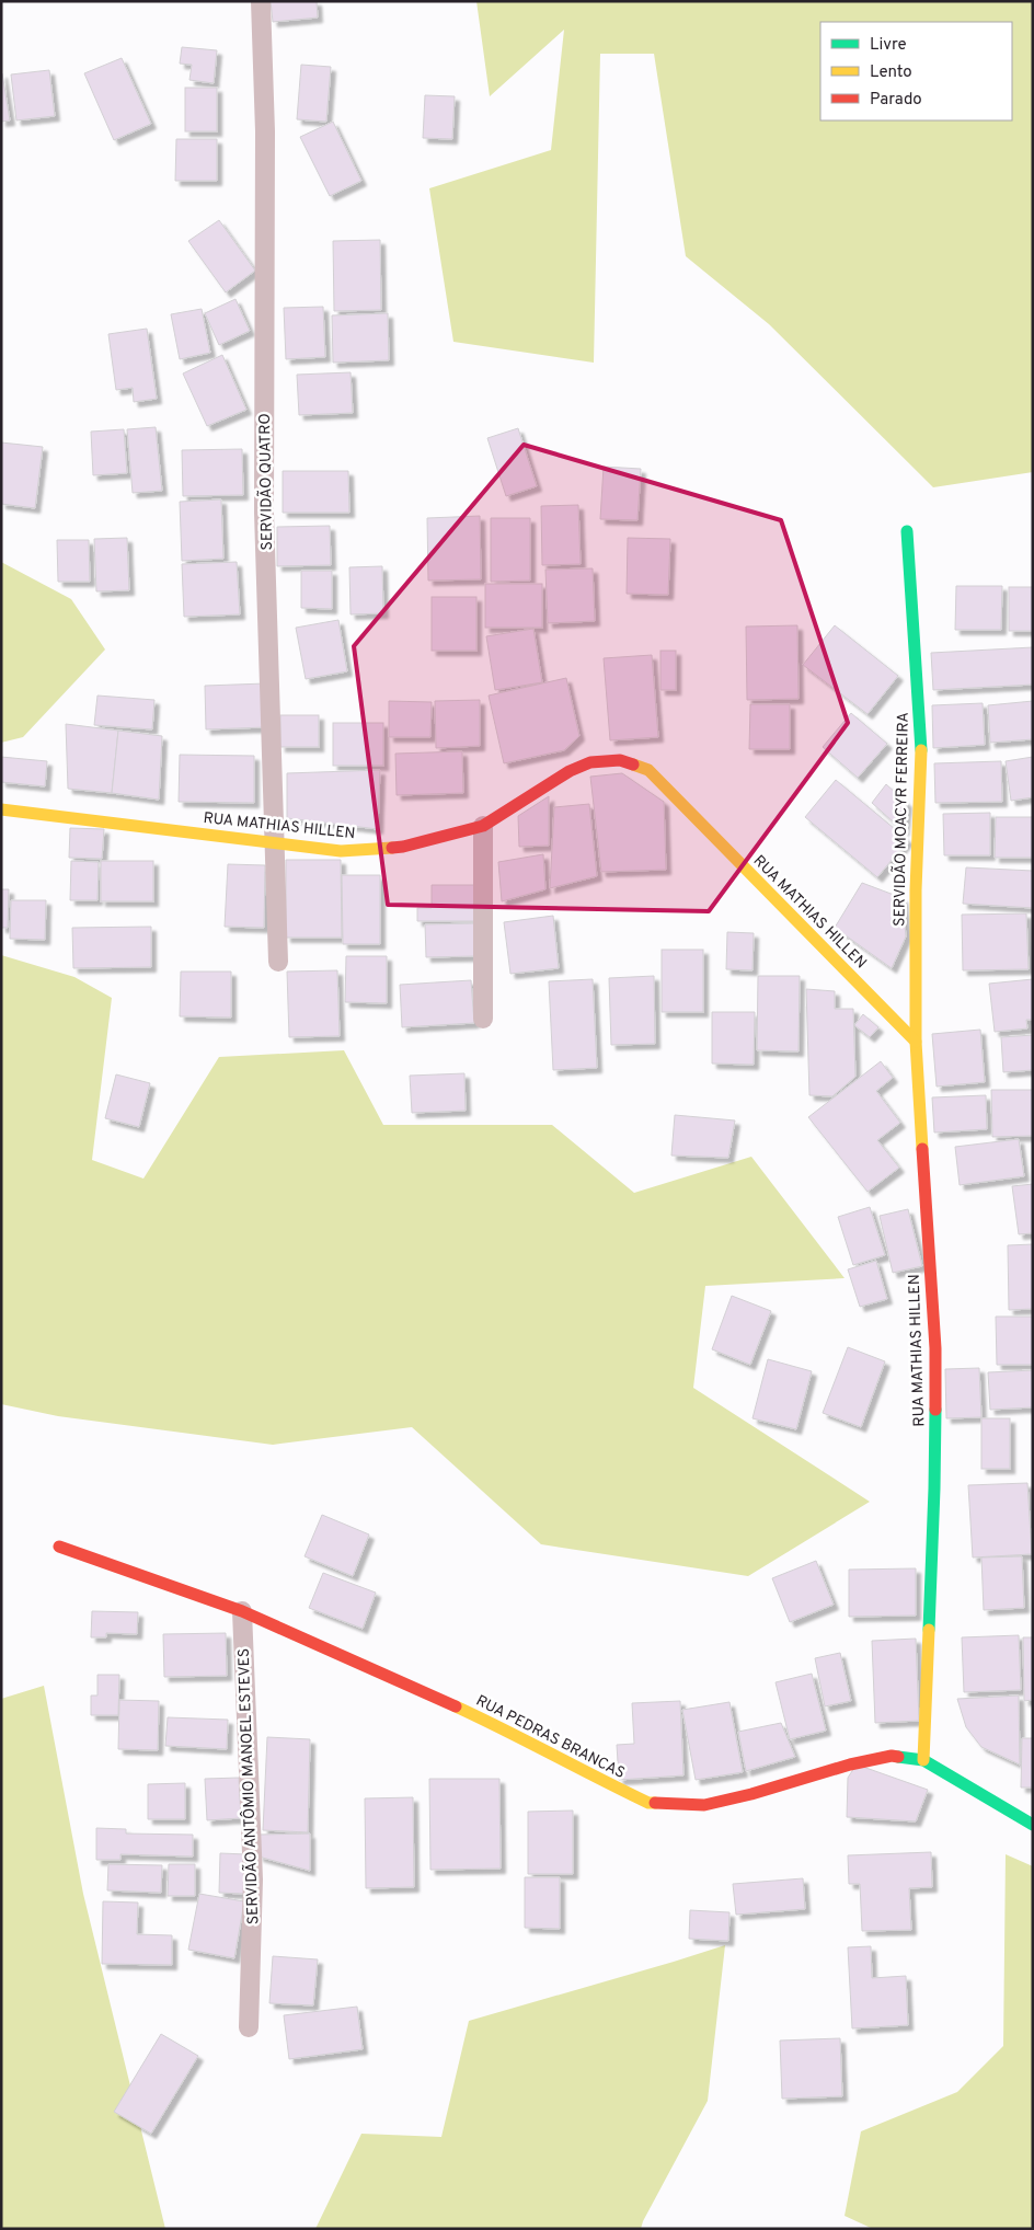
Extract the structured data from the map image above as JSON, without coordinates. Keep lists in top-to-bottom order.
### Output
{
  "streets": {
    "street": ["SERVIDÃO MOACYR FERREIRA", "RUA MATHIAS HILLEN", "RUA PEDRAS BRANCAS"],
    "lane": ["SERVIDÃO QUATRO", "SERVIDÃO ANTÔMIO MANOEL ESTEVES"]
  },
  "crossings": [
    ["SERVIDÃO QUATRO", "RUA MATHIAS HILLEN"],
    ["SERVIDÃO MOACYR FERREIRA", "RUA MATHIAS HILLEN"],
    ["RUA MATHIAS HILLEN", "RUA PEDRAS BRANCAS"],
    ["RUA PEDRAS BRANCAS", "SERVIDÃO ANTÔMIO MANOEL ESTEVES"]
  ],
  "legend": ["Livre", "Lento", "Parado"]
}
